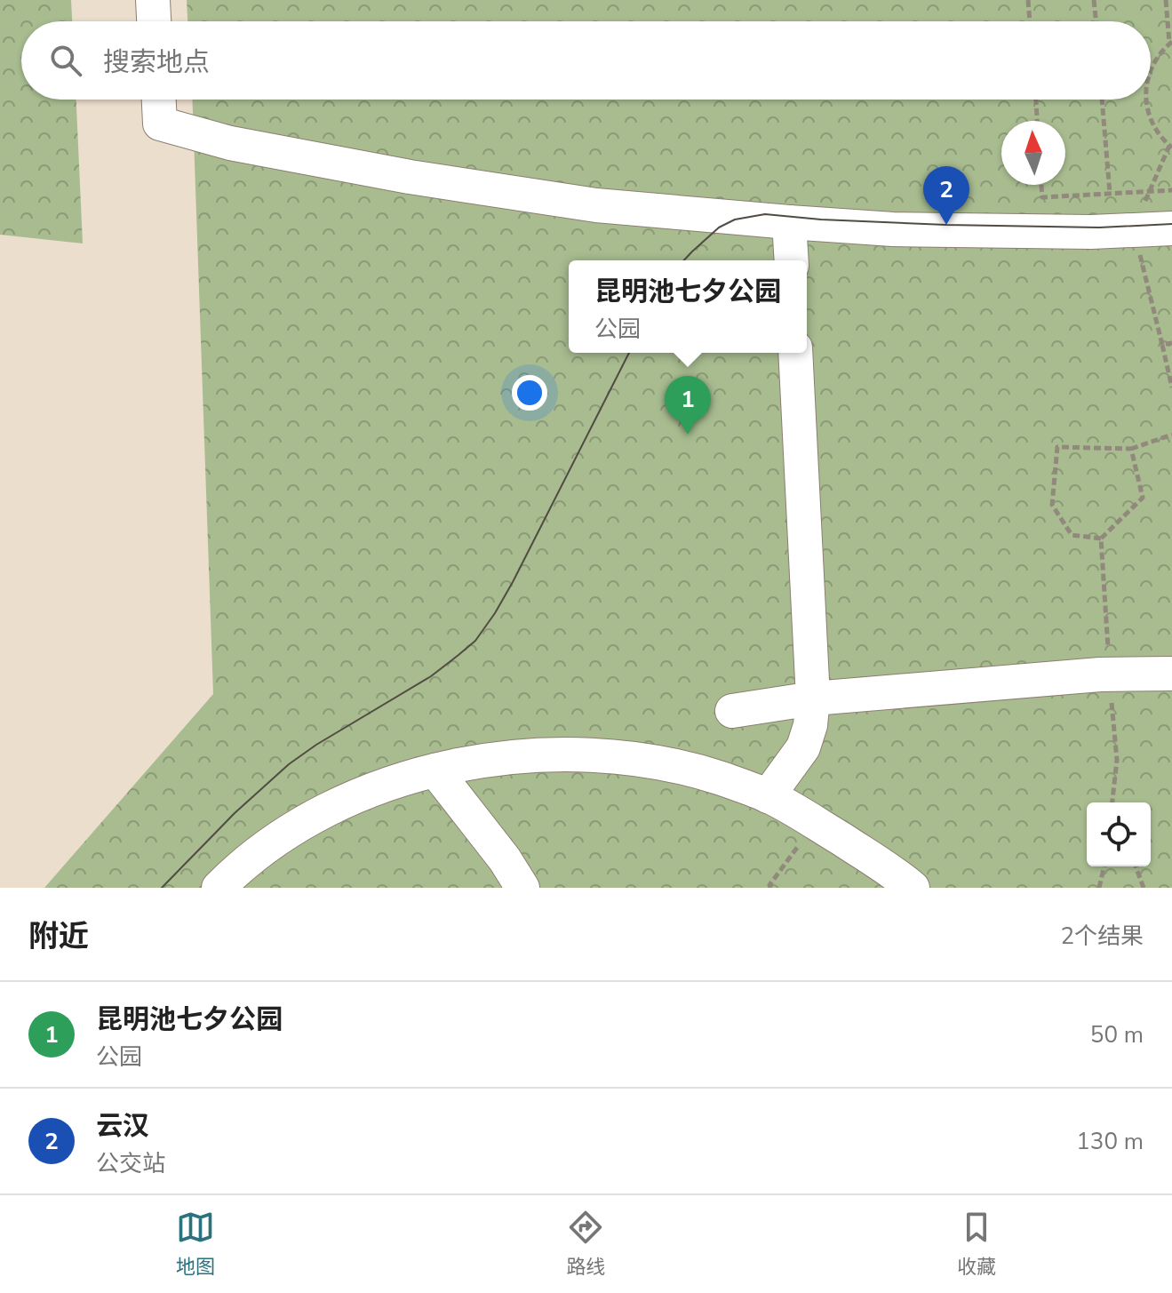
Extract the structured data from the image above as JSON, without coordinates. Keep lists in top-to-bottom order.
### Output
{
  "north": "top",
  "page": {
    "search": "搜索地点",
    "pins": ["2", "1"],
    "popup": ["昆明池七夕公园", "公园"],
    "heading": ["附近", "2个结果"],
    "list": [
      {
        "mark": "1",
        "name": "昆明池七夕公园",
        "note": "公园",
        "value": "50 m"
      },
      {
        "mark": "2",
        "name": "云汉",
        "note": "公交站",
        "value": "130 m"
      }
    ],
    "nav": ["地图", "路线", "收藏"]
  }
}
